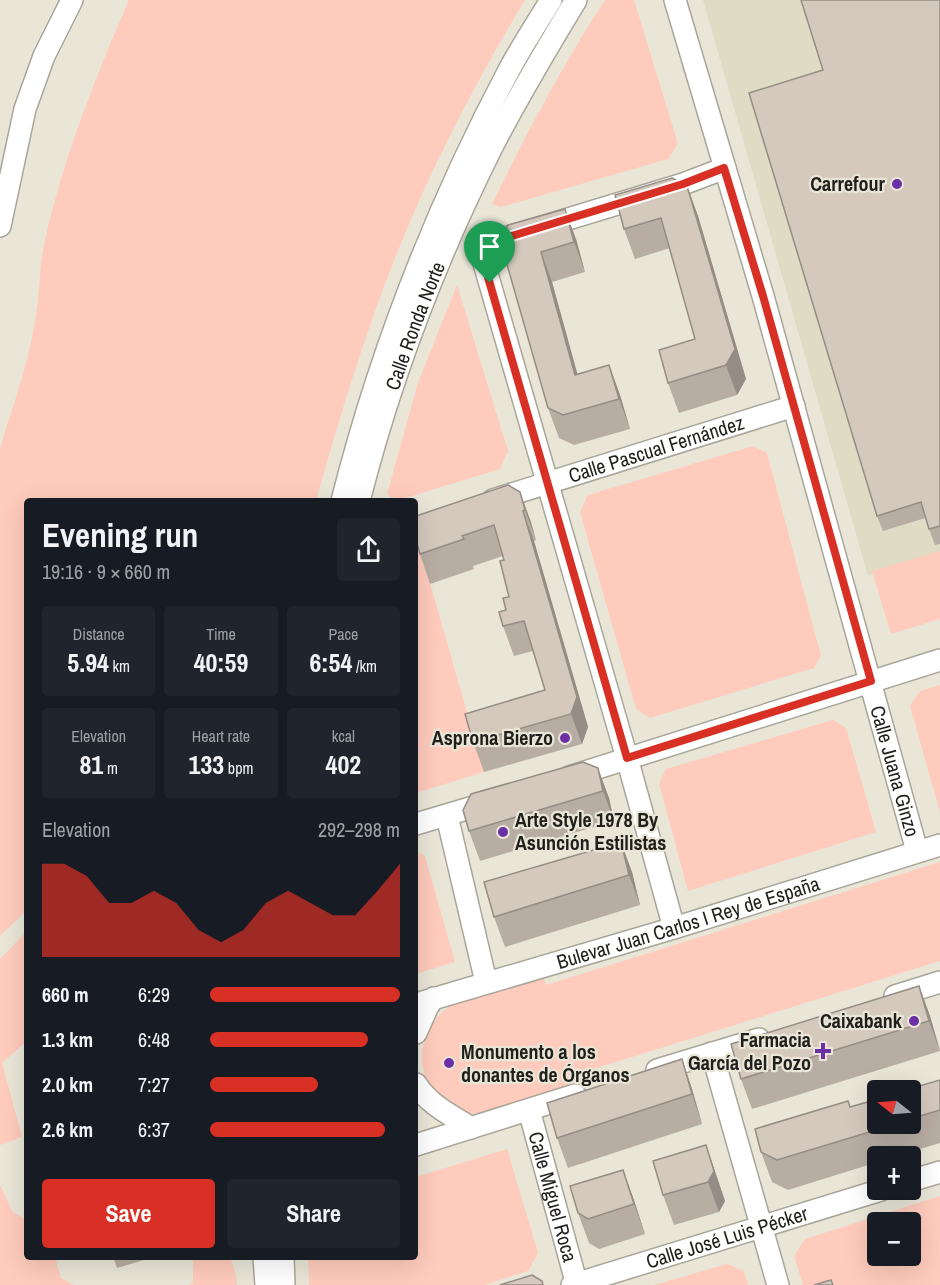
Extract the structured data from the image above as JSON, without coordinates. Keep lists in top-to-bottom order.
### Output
{
  "streets": {
    "street": [
      "Calle Ronda Norte",
      "Calle Pascual Fernández",
      "Calle Juana Ginzo",
      "Bulevar Juan Carlos I Rey de España",
      "Calle Miguel Roca",
      "Calle José Luis Pécker"
    ]
  },
  "crossings": [
    ["Calle Pascual Fernández", "Calle Juana Ginzo"],
    ["Calle Juana Ginzo", "Bulevar Juan Carlos I Rey de España"],
    ["Calle Miguel Roca", "Calle José Luis Pécker"]
  ],
  "places": {
    "other": [
      "Carrefour",
      "Asprona Bierzo",
      "Arte Style 1978 By Asunción Estilistas",
      "Caixabank",
      "Monumento a los donantes de Órganos"
    ],
    "health": ["Farmacia García del Pozo"]
  },
  "north": "left",
  "page": {
    "heading": ["Evening run", "19:16 · 9 × 660 m"],
    "stats": [
      ["Distance", "5.94 km"],
      ["Time", "40:59"],
      ["Pace", "6:54 /km"],
      ["Elevation", "81 m"],
      ["Heart rate", "133 bpm"],
      ["kcal", "402"]
    ],
    "chart": ["Elevation", "292–298 m"],
    "list": [
      {
        "name": "660 m",
        "note": "6:29"
      },
      {
        "name": "1.3 km",
        "note": "6:48"
      },
      {
        "name": "2.0 km",
        "note": "7:27"
      },
      {
        "name": "2.6 km",
        "note": "6:37"
      }
    ],
    "map_buttons": ["+", "−"],
    "buttons": ["Save", "Share"]
  }
}
